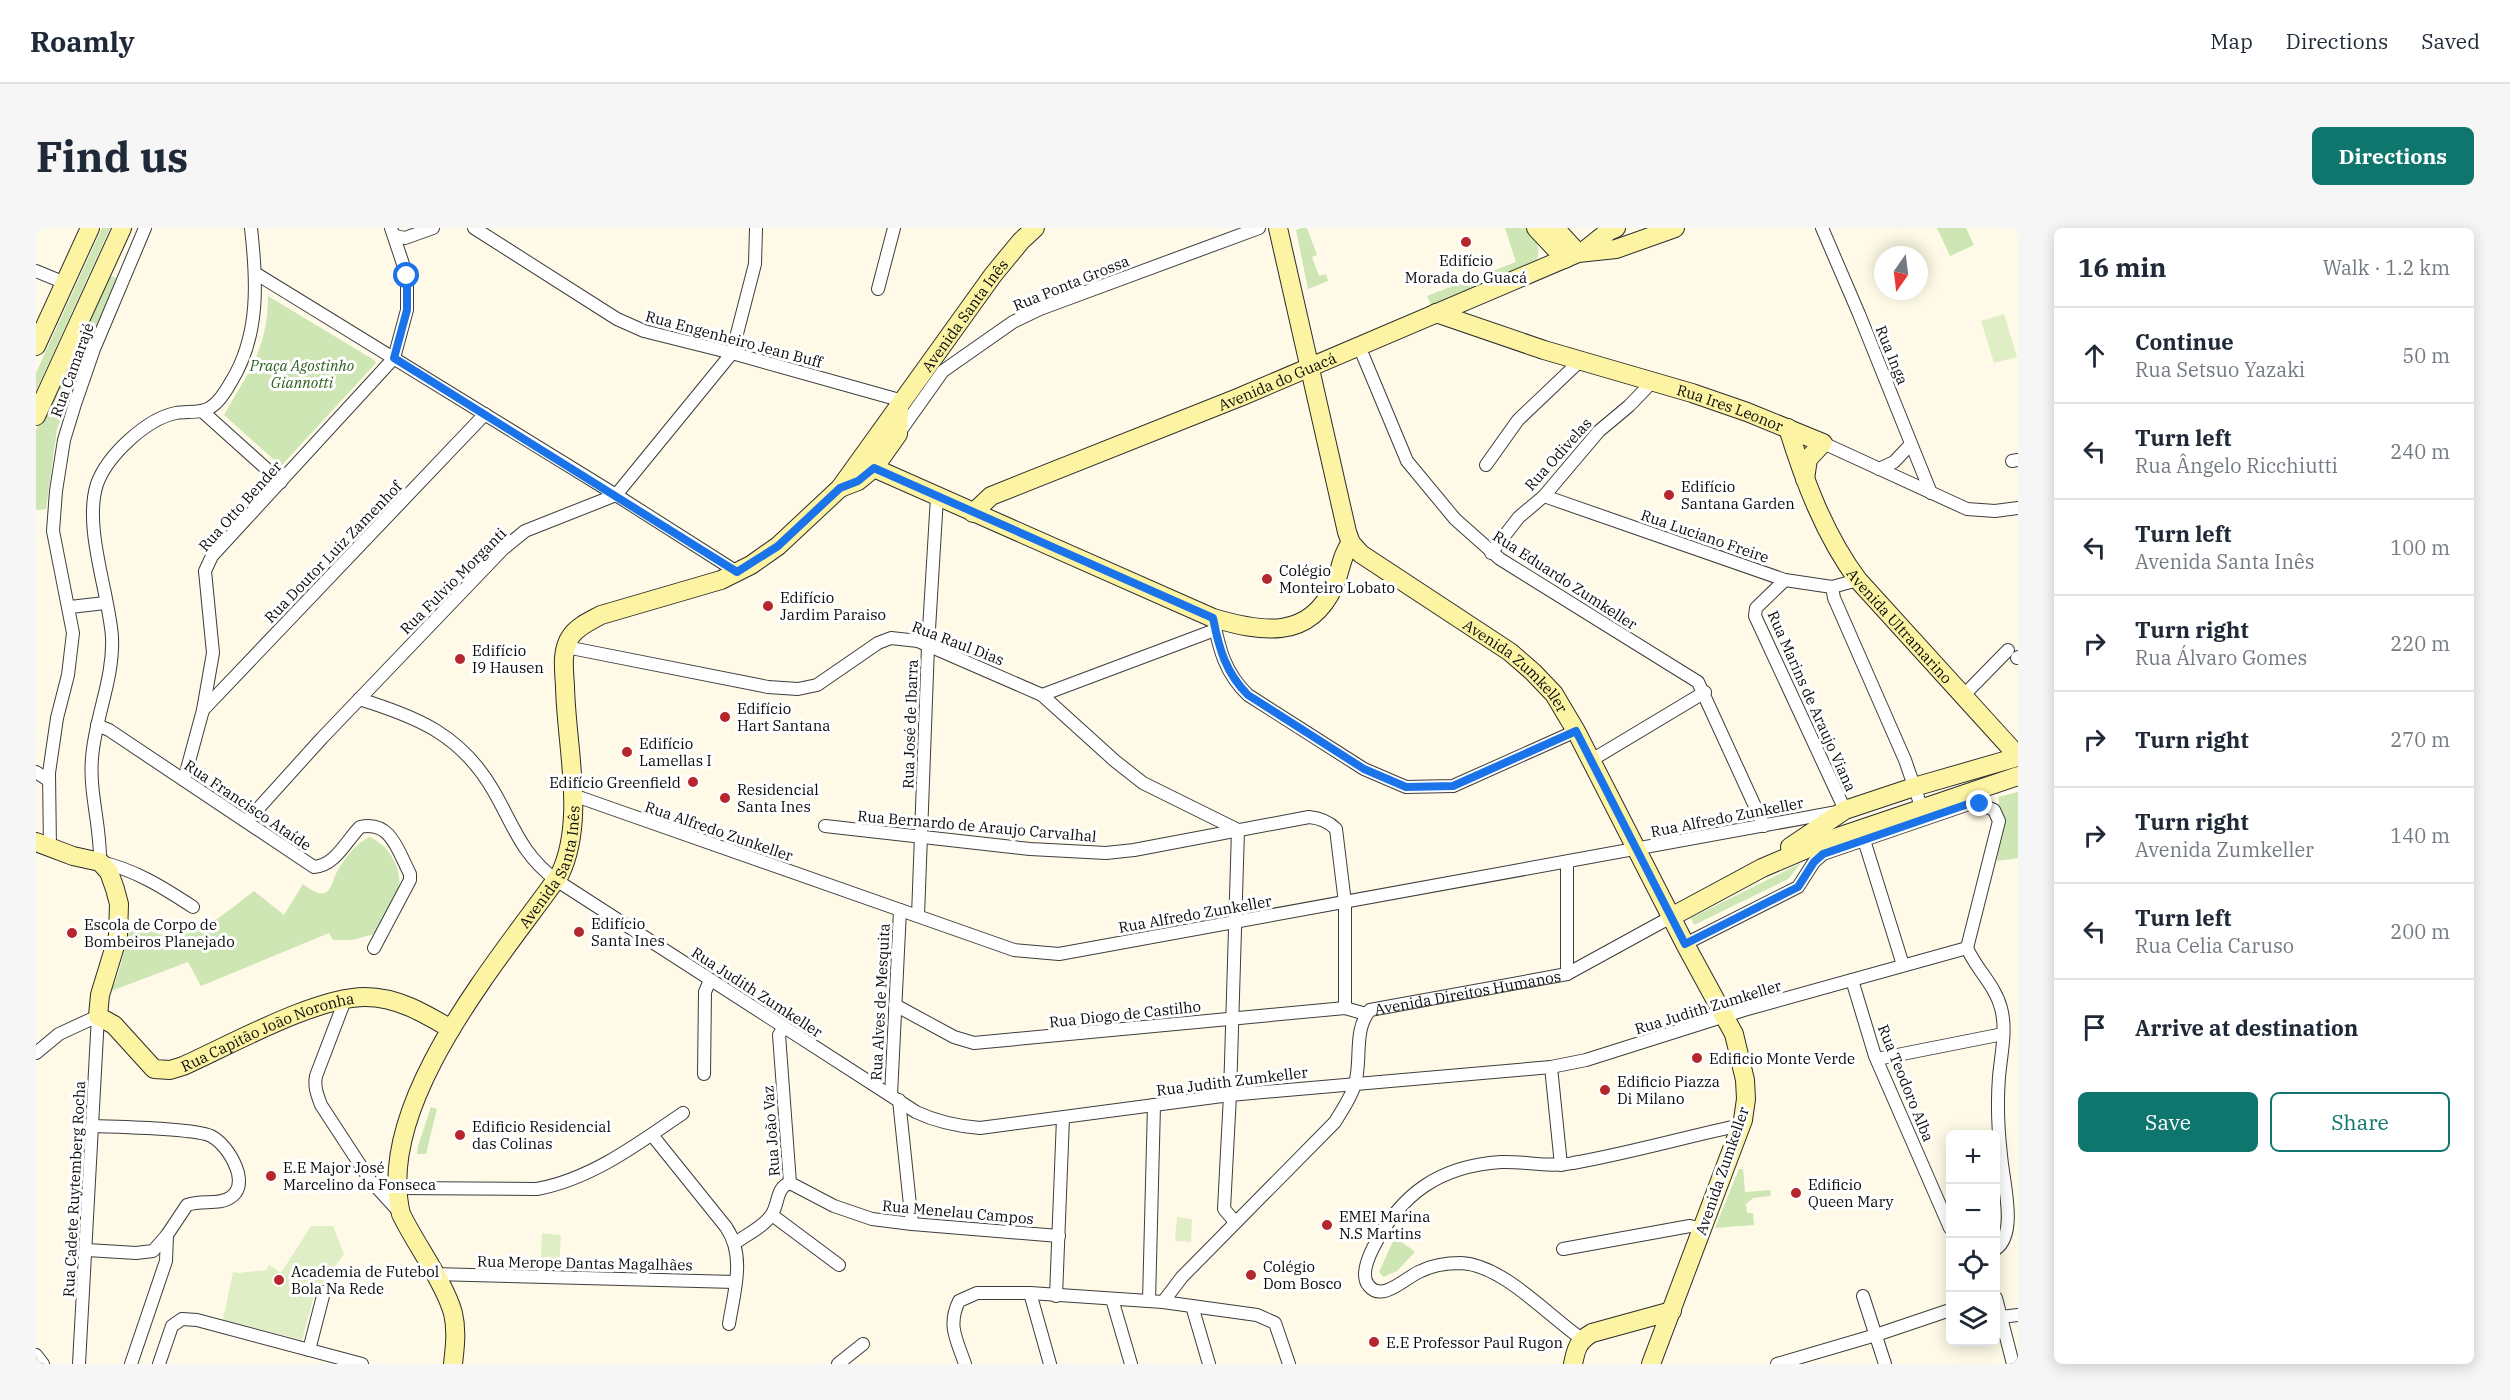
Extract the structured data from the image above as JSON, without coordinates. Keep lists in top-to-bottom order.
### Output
{
  "streets": {
    "street": [
      "Rua Ponta Grossa",
      "Avenida Santa Inês",
      "Rua Engenheiro Jean Buff",
      "Rua Inga",
      "Rua Camarajé",
      "Avenida do Guacá",
      "Rua Ires Leonor",
      "Rua Odivelas",
      "Rua Otto Bender",
      "Rua Luciano Freire",
      "Rua Doutor Luiz Zamenhof",
      "Rua Eduardo Zumkeller",
      "Rua Fulvio Morganti",
      "Avenida Ultramarino",
      "Rua Raul Dias",
      "Avenida Zumkeller",
      "Rua Marins de Araujo Viana",
      "Rua José de Ibarra",
      "Rua Francisco Ataíde",
      "Rua Alfredo Zunkeller",
      "Rua Bernardo de Araujo Carvalhal",
      "Rua Judith Zumkeller",
      "Avenida Direitos Humanos",
      "Rua Alves de Mesquita",
      "Rua Diogo de Castilho",
      "Rua Capitão João Noronha",
      "Rua Teodoro Alba",
      "Rua João Vaz",
      "Rua Cadete Ruytemberg Rocha",
      "Rua Menelau Campos",
      "Rua Merope Dantas Magalhães"
    ]
  },
  "crossings": [
    ["Rua Ponta Grossa", "Avenida Santa Inês"],
    ["Avenida Santa Inês", "Rua Engenheiro Jean Buff"],
    ["Avenida Santa Inês", "Rua Raul Dias"],
    ["Avenida Santa Inês", "Rua Alfredo Zunkeller"],
    ["Avenida Santa Inês", "Rua Judith Zumkeller"],
    ["Avenida Santa Inês", "Rua Capitão João Noronha"],
    ["Avenida Santa Inês", "Rua Merope Dantas Magalhães"],
    ["Rua Engenheiro Jean Buff", "Rua Fulvio Morganti"],
    ["Rua Inga", "Rua Ires Leonor"],
    ["Avenida do Guacá", "Rua Ires Leonor"],
    ["Avenida do Guacá", "Rua Eduardo Zumkeller"],
    ["Rua Ires Leonor", "Rua Odivelas"],
    ["Rua Ires Leonor", "Avenida Ultramarino"],
    ["Rua Odivelas", "Rua Luciano Freire"],
    ["Rua Odivelas", "Rua Eduardo Zumkeller"],
    ["Rua Otto Bender", "Rua Doutor Luiz Zamenhof"],
    ["Rua Otto Bender", "Rua Francisco Ataíde"],
    ["Rua Luciano Freire", "Avenida Ultramarino"],
    ["Rua Luciano Freire", "Rua Marins de Araujo Viana"],
    ["Rua Eduardo Zumkeller", "Rua Alfredo Zunkeller"],
    ["Rua Fulvio Morganti", "Rua Francisco Ataíde"],
    ["Rua Fulvio Morganti", "Rua Judith Zumkeller"],
    ["Avenida Ultramarino", "Avenida Direitos Humanos"],
    ["Rua Raul Dias", "Rua José de Ibarra"],
    ["Rua Raul Dias", "Rua Bernardo de Araujo Carvalhal"],
    ["Avenida Zumkeller", "Rua Alfredo Zunkeller"],
    ["Avenida Zumkeller", "Rua Judith Zumkeller"],
    ["Avenida Zumkeller", "Avenida Direitos Humanos"],
    ["Rua Marins de Araujo Viana", "Rua Alfredo Zunkeller"],
    ["Rua Marins de Araujo Viana", "Avenida Direitos Humanos"],
    ["Rua José de Ibarra", "Rua Alfredo Zunkeller"],
    ["Rua José de Ibarra", "Rua Bernardo de Araujo Carvalhal"],
    ["Rua Alfredo Zunkeller", "Rua Bernardo de Araujo Carvalhal"],
    ["Rua Alfredo Zunkeller", "Avenida Direitos Humanos"],
    ["Rua Alfredo Zunkeller", "Rua Alves de Mesquita"],
    ["Rua Bernardo de Araujo Carvalhal", "Rua Diogo de Castilho"],
    ["Rua Judith Zumkeller", "Avenida Direitos Humanos"],
    ["Rua Judith Zumkeller", "Rua Alves de Mesquita"],
    ["Rua Judith Zumkeller", "Rua Teodoro Alba"],
    ["Rua Judith Zumkeller", "Rua João Vaz"],
    ["Avenida Direitos Humanos", "Rua Diogo de Castilho"],
    ["Rua Alves de Mesquita", "Rua Diogo de Castilho"],
    ["Rua Alves de Mesquita", "Rua Menelau Campos"],
    ["Rua Capitão João Noronha", "Rua Cadete Ruytemberg Rocha"],
    ["Rua João Vaz", "Rua Menelau Campos"]
  ],
  "parks": ["Praça Agostinho Giannotti"],
  "places": [
    "Edifício Morada do Guacá",
    "Edifício Santana Garden",
    "Colégio Monteiro Lobato",
    "Edifício Jardim Paraiso",
    "Edifício I9 Hausen",
    "Edifício Hart Santana",
    "Edifício Lamellas I",
    "Edifício Greenfield",
    "Residencial Santa Ines",
    "Edifício Santa Ines",
    "Escola de Corpo de Bombeiros Planejado",
    "Edificio Monte Verde",
    "Edificio Piazza Di Milano",
    "Edificio Residencial das Colinas",
    "E.E Major José Marcelino da Fonseca",
    "Edificio Queen Mary",
    "EMEI Marina N.S Martins",
    "Colégio Dom Bosco",
    "Academia de Futebol Bola Na Rede",
    "E.E Professor Paul Rugon"
  ],
  "north": "bottom",
  "page": {
    "header": "Roamly",
    "nav": ["Map", "Directions", "Saved"],
    "buttons": [
      "Directions",
      ["Save", "Share"]
    ],
    "title": "Find us",
    "heading": ["16 min", "Walk · 1.2 km"],
    "list": [
      ["Continue", "Rua Setsuo Yazaki", "50 m"],
      ["Turn left", "Rua Ângelo Ricchiutti", "240 m"],
      ["Turn left", "Avenida Santa Inês", "100 m"],
      ["Turn right", "Rua Álvaro Gomes", "220 m"],
      ["Turn right", "270 m"],
      ["Turn right", "Avenida Zumkeller", "140 m"],
      ["Turn left", "Rua Celia Caruso", "200 m"],
      "Arrive at destination"
    ],
    "map_buttons": ["+", "−"]
  }
}
